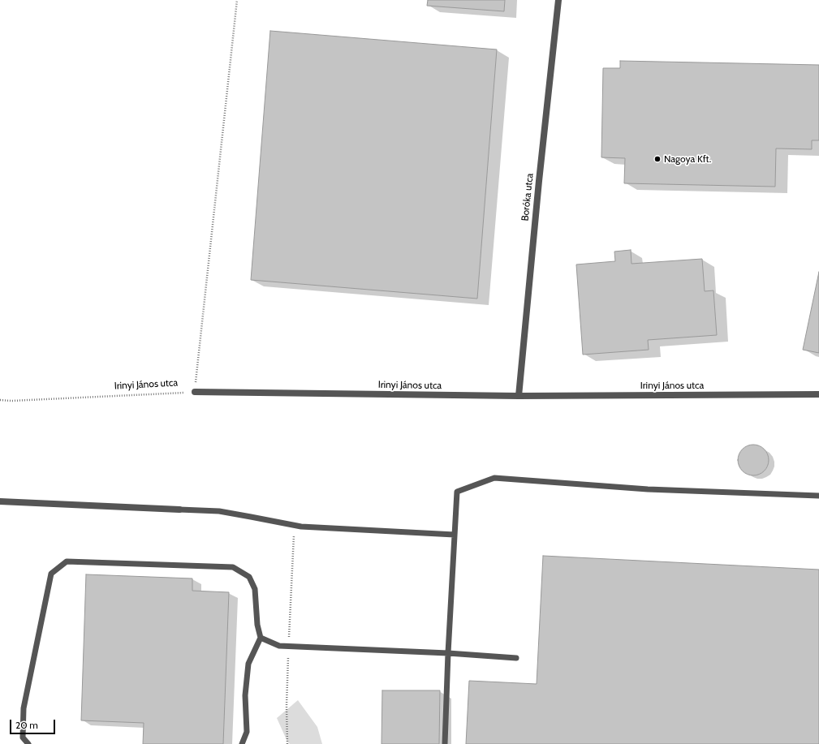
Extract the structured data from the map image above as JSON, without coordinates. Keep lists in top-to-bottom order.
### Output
{
  "streets": {
    "street": ["Boróka utca", "Irinyi János utca"]
  },
  "crossings": [
    ["Boróka utca", "Irinyi János utca"]
  ],
  "places": ["Nagoya Kft."],
  "scale_bar": "20 m"
}
